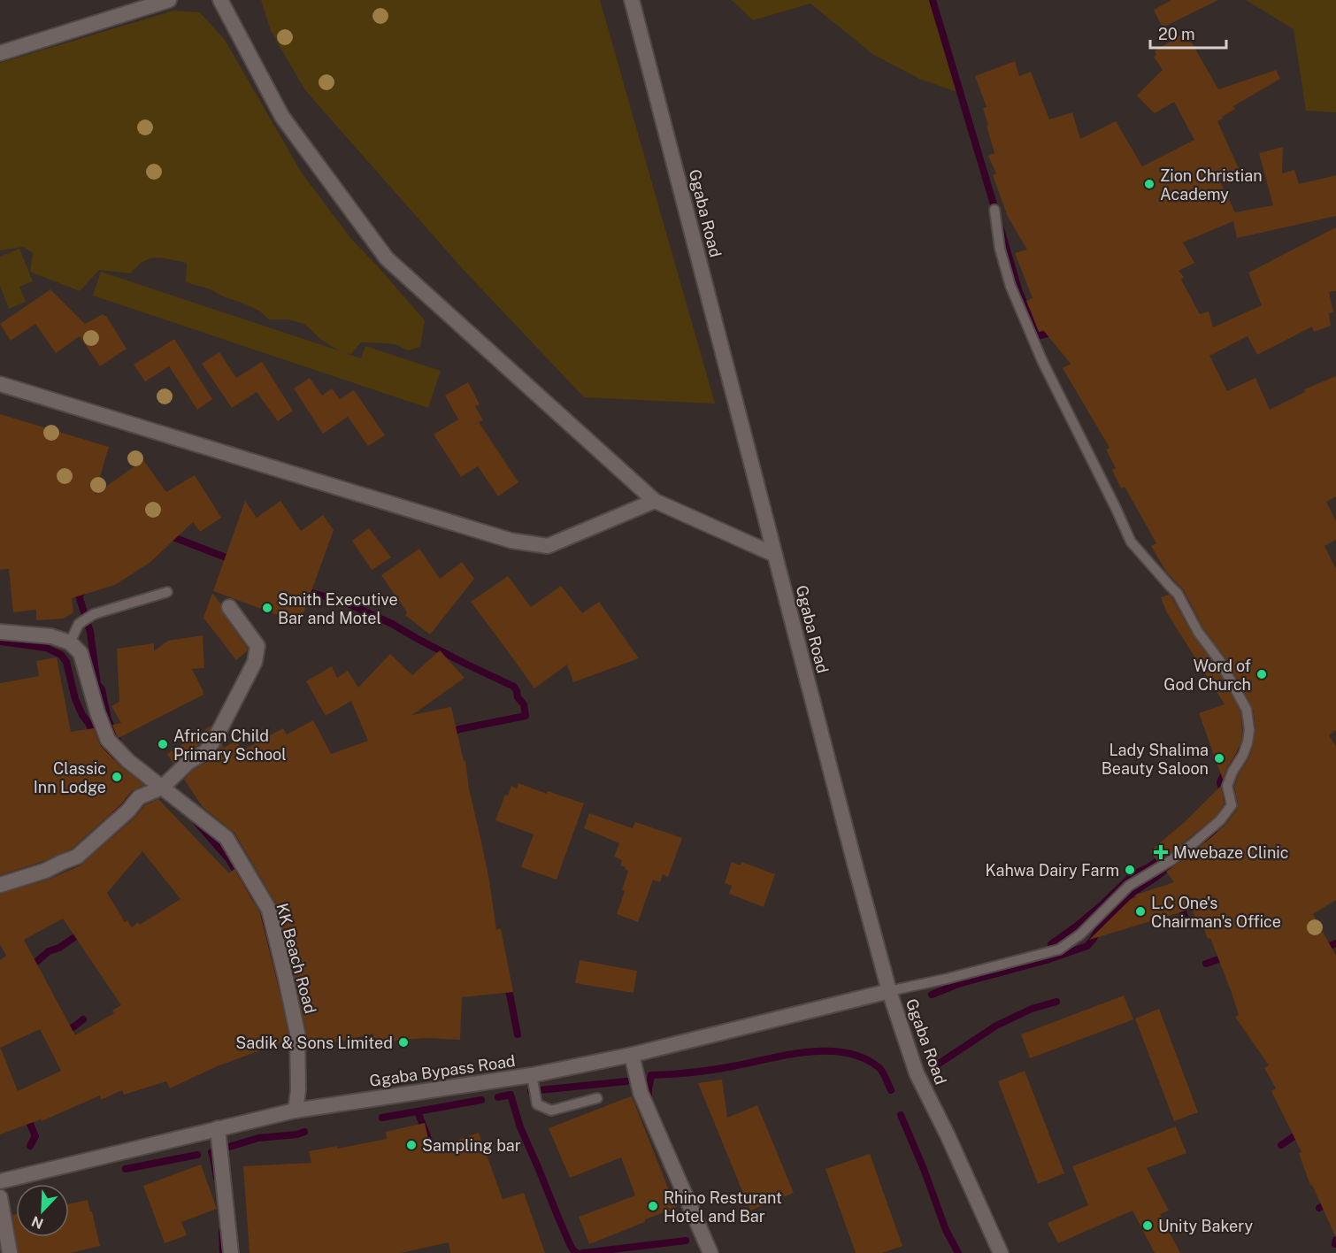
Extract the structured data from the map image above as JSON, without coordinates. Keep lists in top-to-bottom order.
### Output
{
  "streets": {
    "street": ["Ggaba Road", "KK Beach Road", "Ggaba Bypass Road"]
  },
  "crossings": [
    ["Ggaba Road", "Ggaba Bypass Road"],
    ["KK Beach Road", "Ggaba Bypass Road"]
  ],
  "places": {
    "other": [
      "Zion Christian Academy",
      "Smith Executive Bar and Motel",
      "Word of God Church",
      "African Child Primary School",
      "Lady Shalima Beauty Saloon",
      "Classic Inn Lodge",
      "Kahwa Dairy Farm",
      "L.C One's Chairman's Office",
      "Sadik & Sons Limited",
      "Sampling bar",
      "Rhino Resturant Hotel and Bar",
      "Unity Bakery"
    ],
    "health": ["Mwebaze Clinic"]
  },
  "scale_bar": "20 m",
  "north": "bottom left"
}
